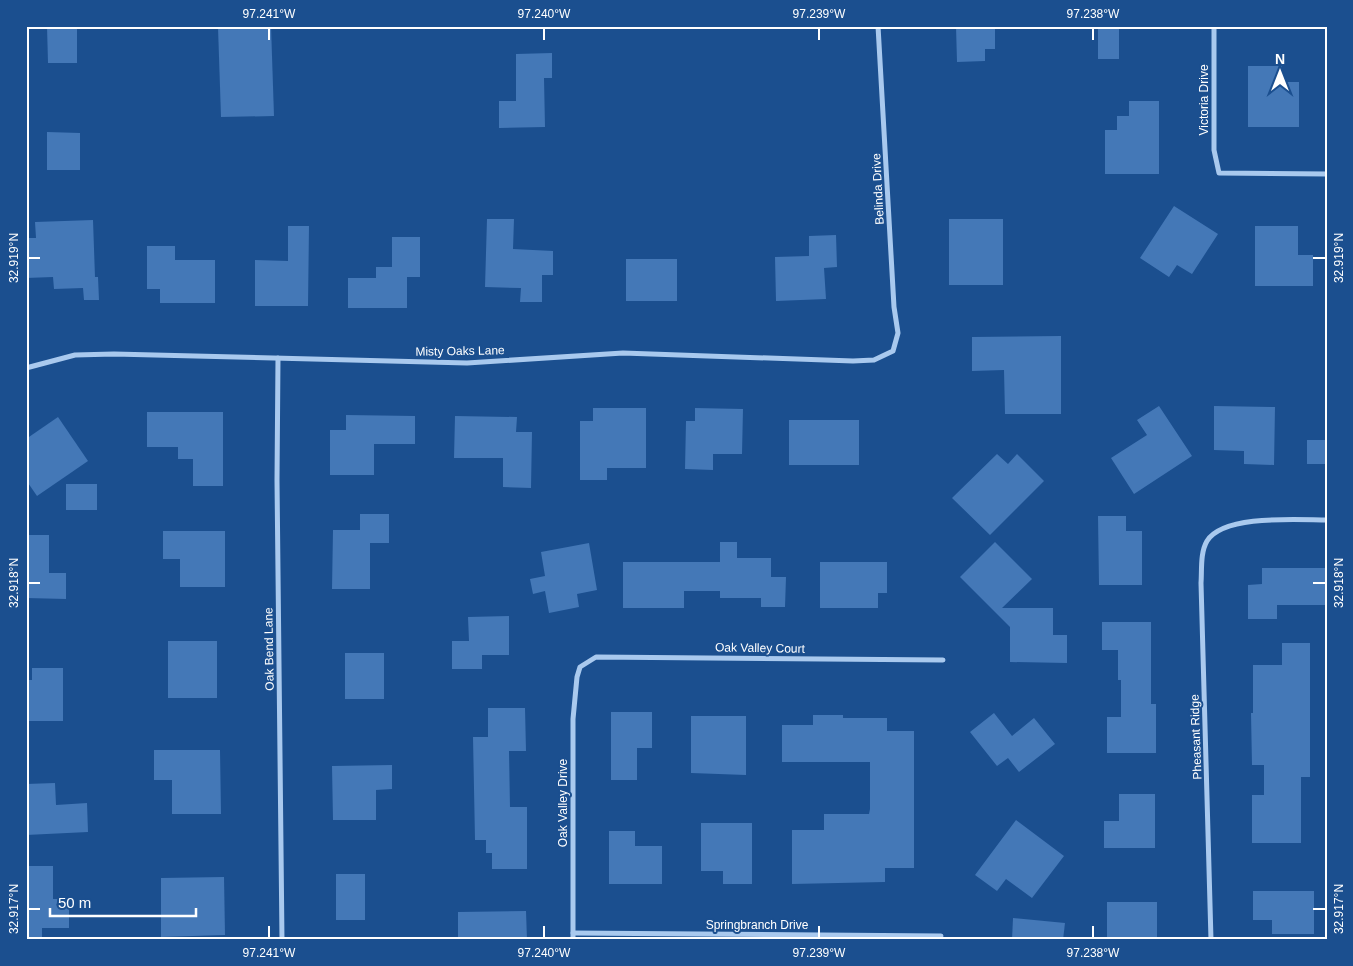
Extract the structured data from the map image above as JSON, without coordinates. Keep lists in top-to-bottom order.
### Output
{
  "streets": {
    "street": [
      "Victoria Drive",
      "Belinda Drive",
      "Misty Oaks Lane",
      "Oak Valley Court",
      "Oak Bend Lane",
      "Pheasant Ridge",
      "Oak Valley Drive",
      "Springbranch Drive"
    ]
  },
  "crossings": [
    ["Belinda Drive", "Misty Oaks Lane"],
    ["Misty Oaks Lane", "Oak Bend Lane"],
    ["Oak Valley Court", "Oak Valley Drive"],
    ["Oak Valley Drive", "Springbranch Drive"]
  ],
  "scale_bar": "50 m",
  "north": "top",
  "coordinates": [
    "97.241°W",
    "97.240°W",
    "97.239°W",
    "97.238°W",
    "32.919°N",
    "32.918°N",
    "32.917°N"
  ]
}
